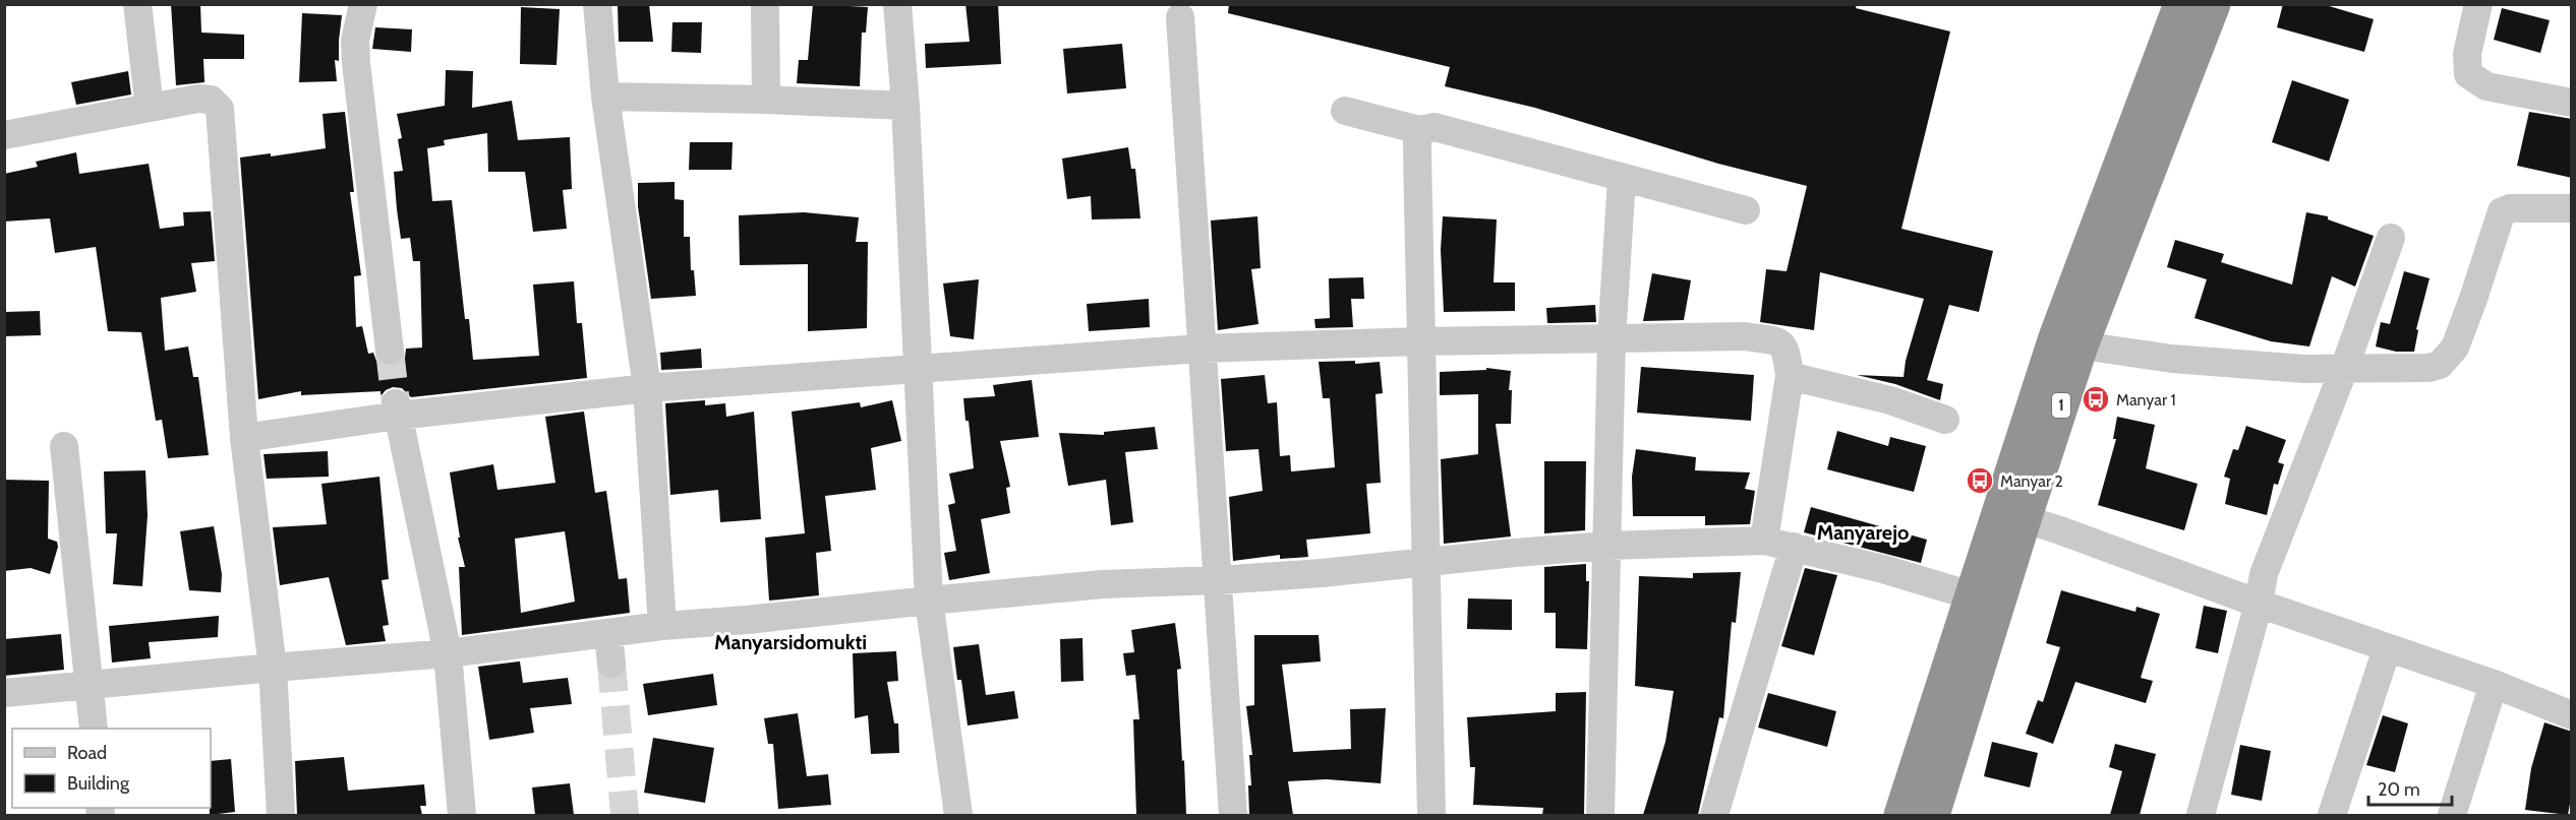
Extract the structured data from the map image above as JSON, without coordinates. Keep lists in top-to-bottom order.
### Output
{
  "streets": {
    "highway": ["1"]
  },
  "districts": ["Manyarejo", "Manyarsidomukti"],
  "places": {
    "bus stop": ["Manyar 1", "Manyar 2"]
  },
  "legend": ["Road", "Building"],
  "scale_bar": "20 m"
}
